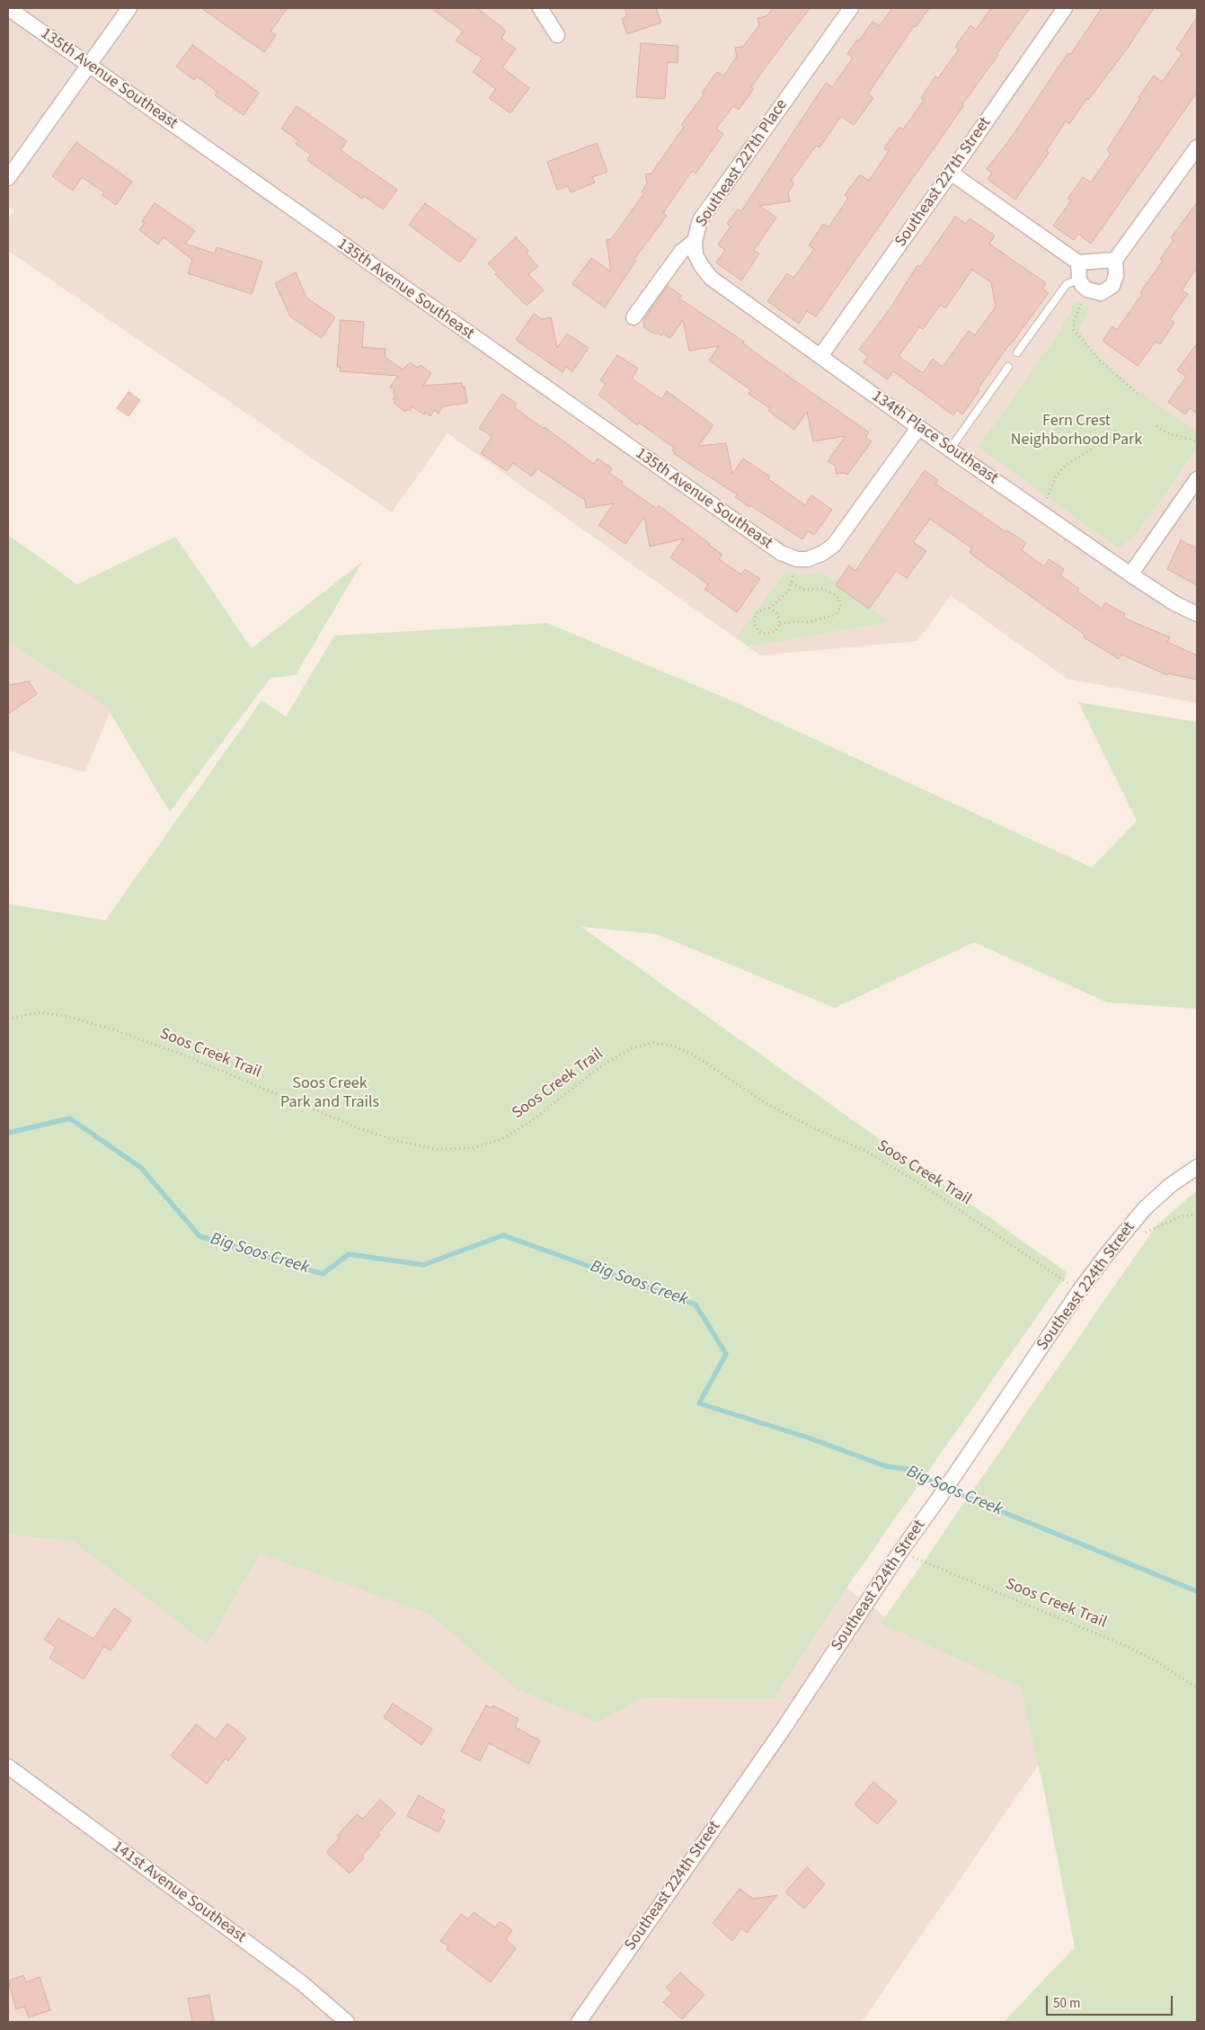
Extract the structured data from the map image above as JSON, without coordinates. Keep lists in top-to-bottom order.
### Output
{
  "streets": {
    "street": [
      "135th Avenue Southeast",
      "Southeast 227th Place",
      "Southeast 227th Street",
      "134th Place Southeast",
      "Southeast 224th Street",
      "141st Avenue Southeast"
    ],
    "path": ["Soos Creek Trail"]
  },
  "crossings": [
    ["Southeast 227th Place", "134th Place Southeast"],
    ["Southeast 227th Street", "134th Place Southeast"],
    ["Soos Creek Trail", "Southeast 224th Street"]
  ],
  "water": ["Big Soos Creek"],
  "parks": ["Fern Crest Neighborhood Park", "Soos Creek Park and Trails"],
  "scale_bar": "50 m"
}
